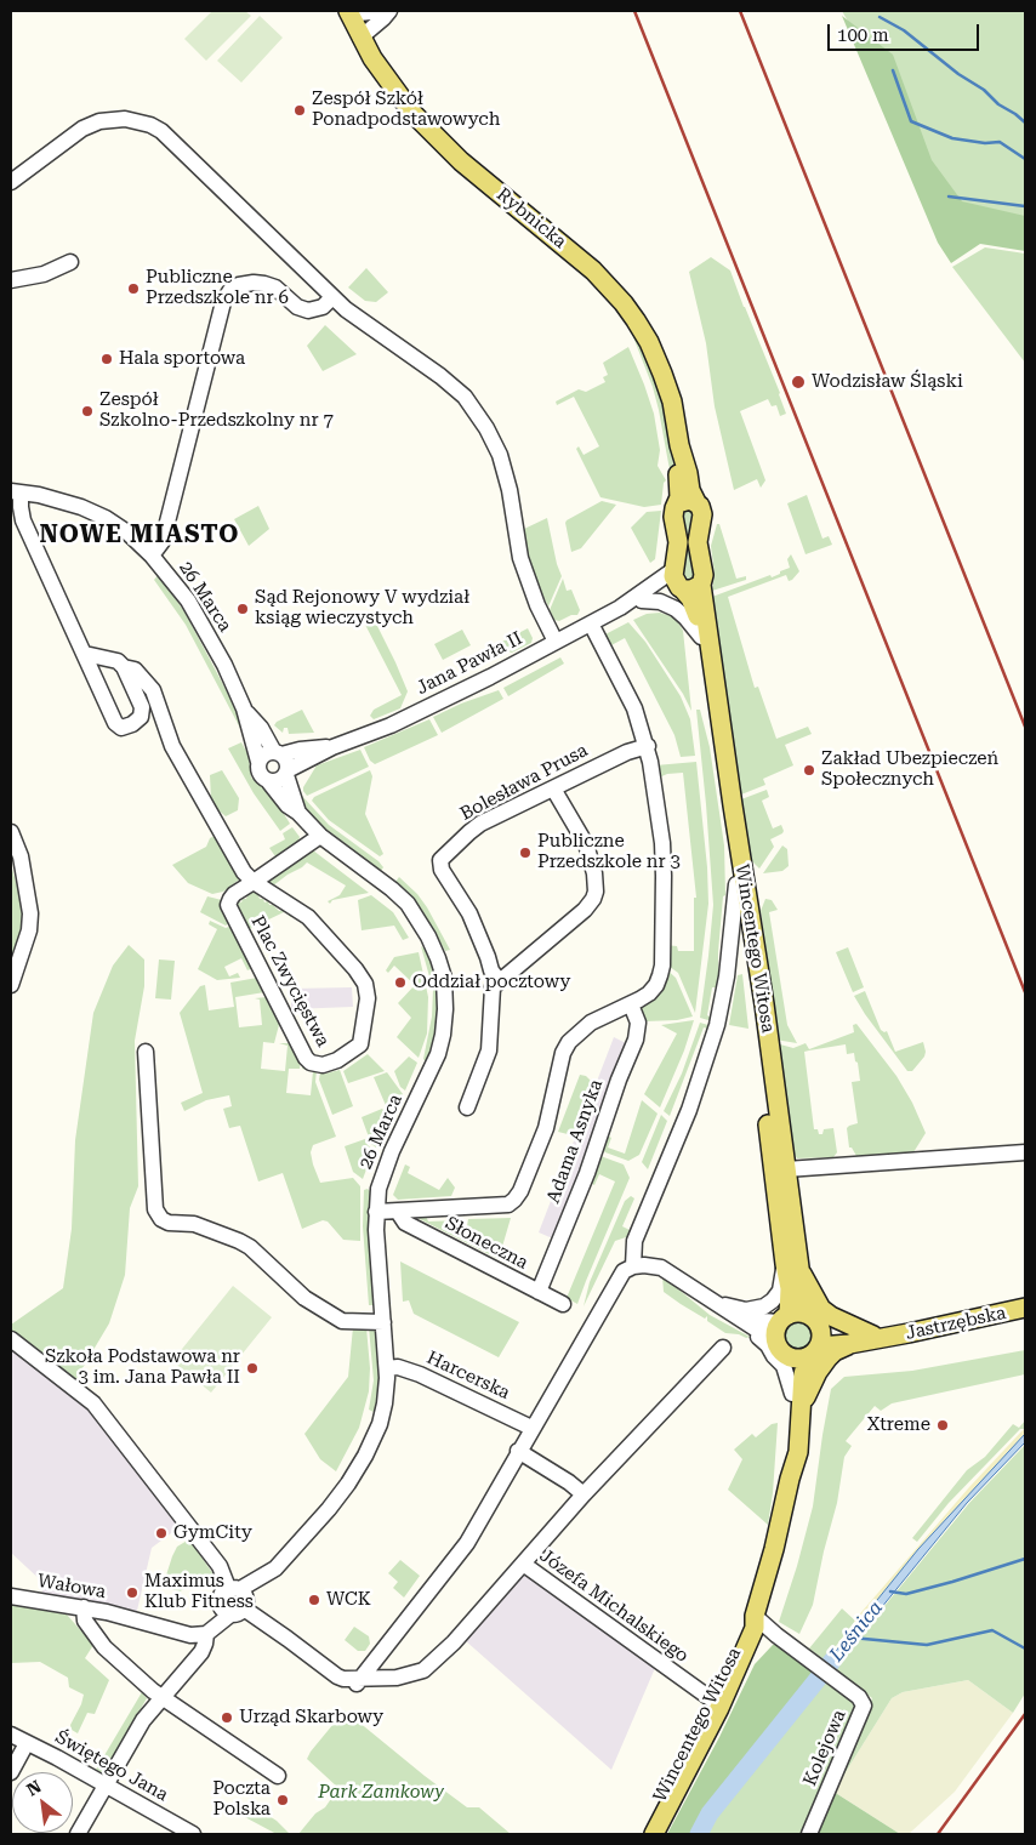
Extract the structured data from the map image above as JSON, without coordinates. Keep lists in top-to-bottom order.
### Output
{
  "streets": {
    "main road": ["Rybnicka", "Wincentego Witosa", "Jastrzębska"],
    "street": [
      "26 Marca",
      "Jana Pawła II",
      "Bolesława Prusa",
      "Plac Zwycięstwa",
      "Adama Asnyka",
      "Słoneczna",
      "Harcerska",
      "Wałowa",
      "Józefa Michalskiego",
      "Kolejowa",
      "Świętego Jana"
    ]
  },
  "crossings": [
    ["Rybnicka", "Jana Pawła II"],
    ["Rybnicka", "Wincentego Witosa"],
    ["26 Marca", "Jana Pawła II"],
    ["26 Marca", "Plac Zwycięstwa"],
    ["26 Marca", "Harcerska"],
    ["26 Marca", "Józefa Michalskiego"],
    ["Jana Pawła II", "Wincentego Witosa"],
    ["Wincentego Witosa", "Jastrzębska"],
    ["Wincentego Witosa", "Józefa Michalskiego"],
    ["Wincentego Witosa", "Kolejowa"],
    ["Adama Asnyka", "Słoneczna"]
  ],
  "districts": ["NOWE MIASTO"],
  "water": ["Leśnica"],
  "parks": ["Park Zamkowy"],
  "places": [
    "Zespół Szkół Ponadpodstawowych",
    "Publiczne Przedszkole nr 6",
    "Hala sportowa",
    "Wodzisław Śląski",
    "Zespół Szkolno-Przedszkolny nr 7",
    "Sąd Rejonowy V wydział ksiąg wieczystych",
    "Zakład Ubezpieczeń Społecznych",
    "Publiczne Przedszkole nr 3",
    "Oddział pocztowy",
    "Szkoła Podstawowa nr 3 im. Jana Pawła II",
    "Xtreme",
    "GymCity",
    "Maximus Klub Fitness",
    "WCK",
    "Urząd Skarbowy",
    "Poczta Polska"
  ],
  "scale_bar": "100 m",
  "north": "top left"
}
